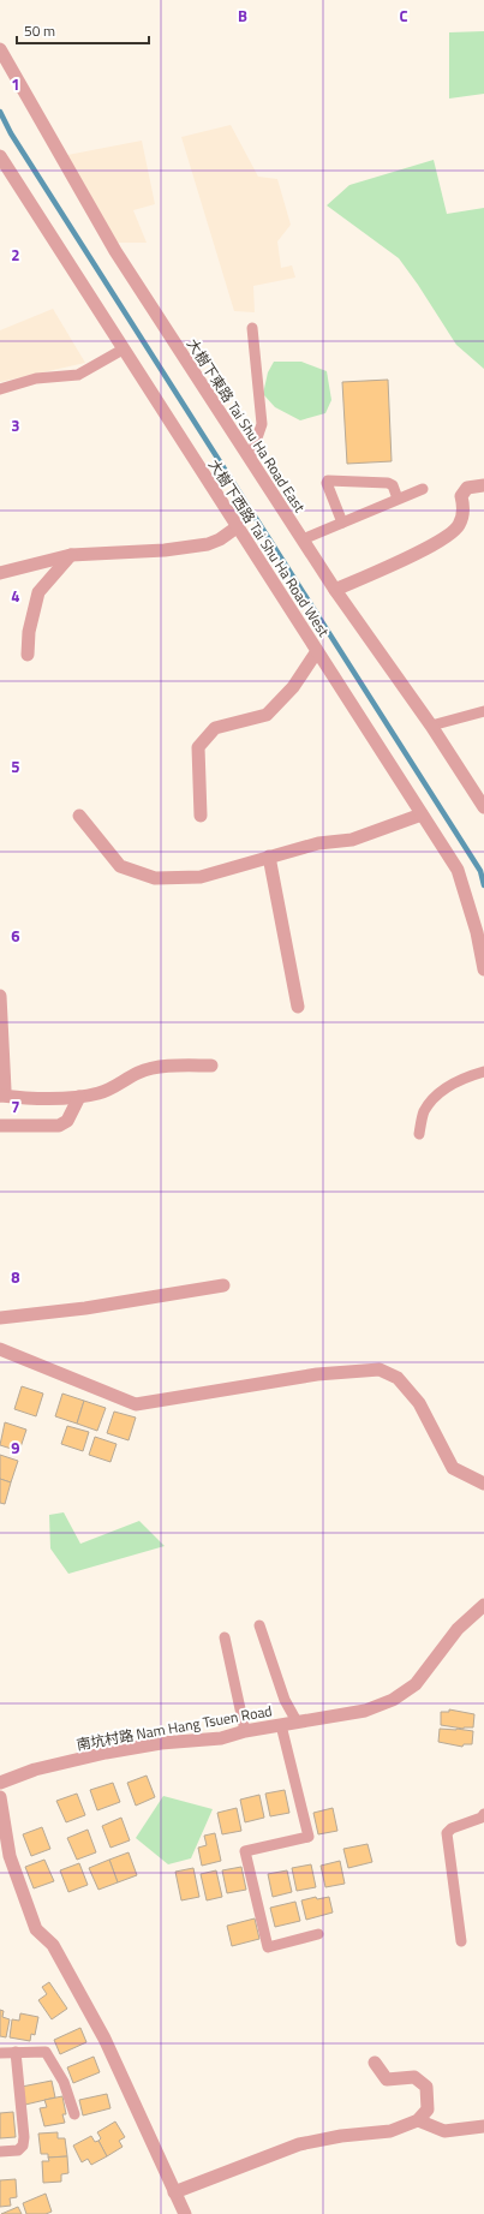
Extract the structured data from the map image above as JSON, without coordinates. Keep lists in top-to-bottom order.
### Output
{
  "streets": {
    "street": ["大樹下東路 Tai Shu Ha Road East", "大樹下西路 Tai Shu Ha Road West", "南坑村路 Nam Hang Tsuen Road"]
  },
  "scale_bar": "50 m",
  "grid": {
    "columns": ["B", "C"],
    "rows": [
      "1",
      "2",
      "3",
      "4",
      "5",
      "6",
      "7",
      "8",
      "9"
    ]
  }
}
